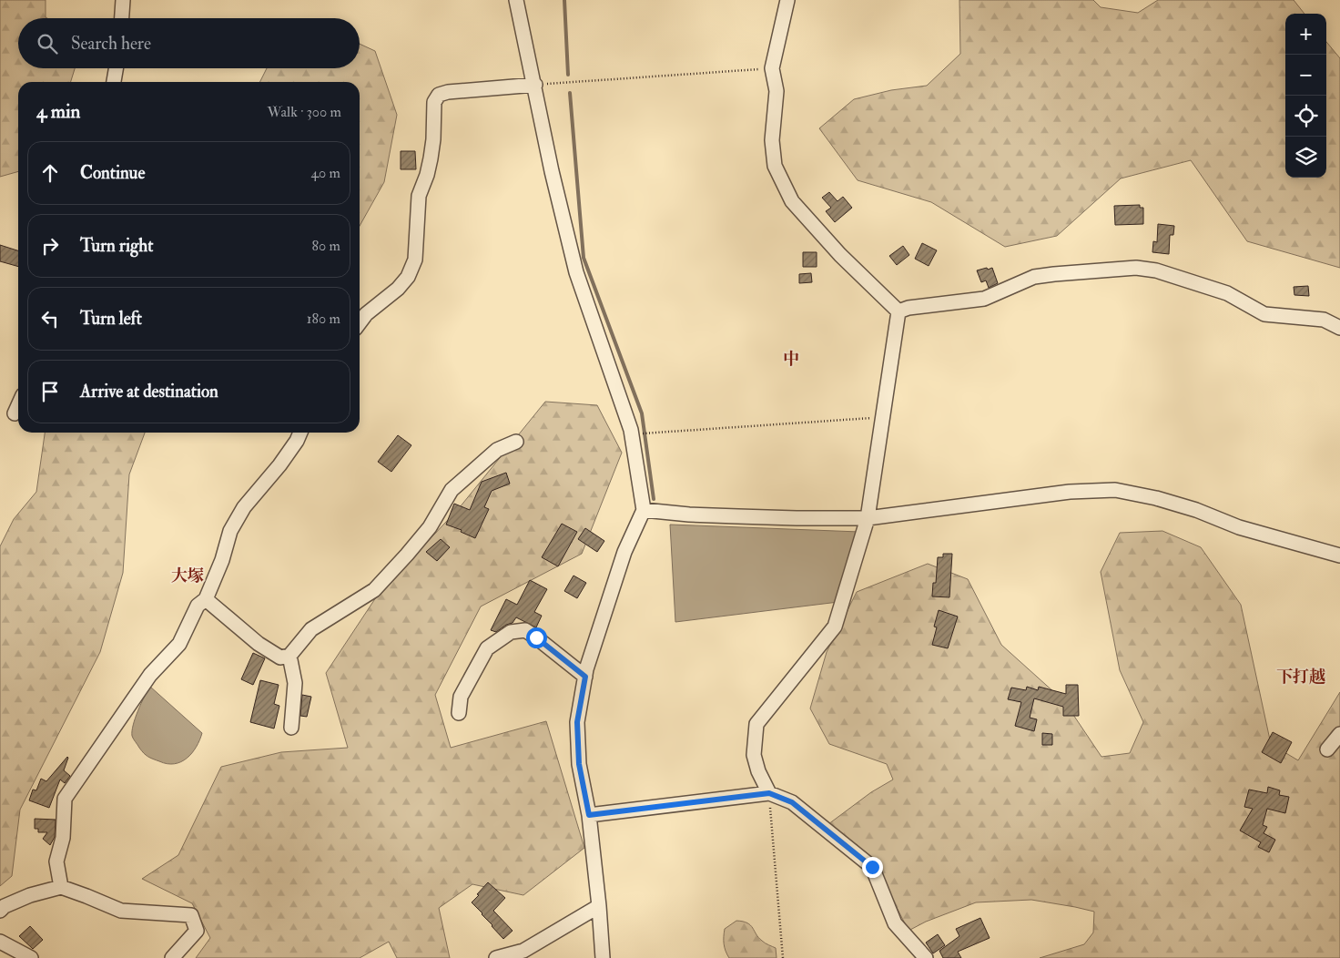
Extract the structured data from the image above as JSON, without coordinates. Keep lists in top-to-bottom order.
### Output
{
  "districts": ["中", "大塚", "下打越"],
  "page": {
    "map_buttons": ["+", "−"],
    "search": "Search here",
    "heading": ["4 min", "Walk · 300 m"],
    "list": [
      ["Continue", "40 m"],
      ["Turn right", "80 m"],
      ["Turn left", "180 m"],
      "Arrive at destination"
    ]
  }
}
